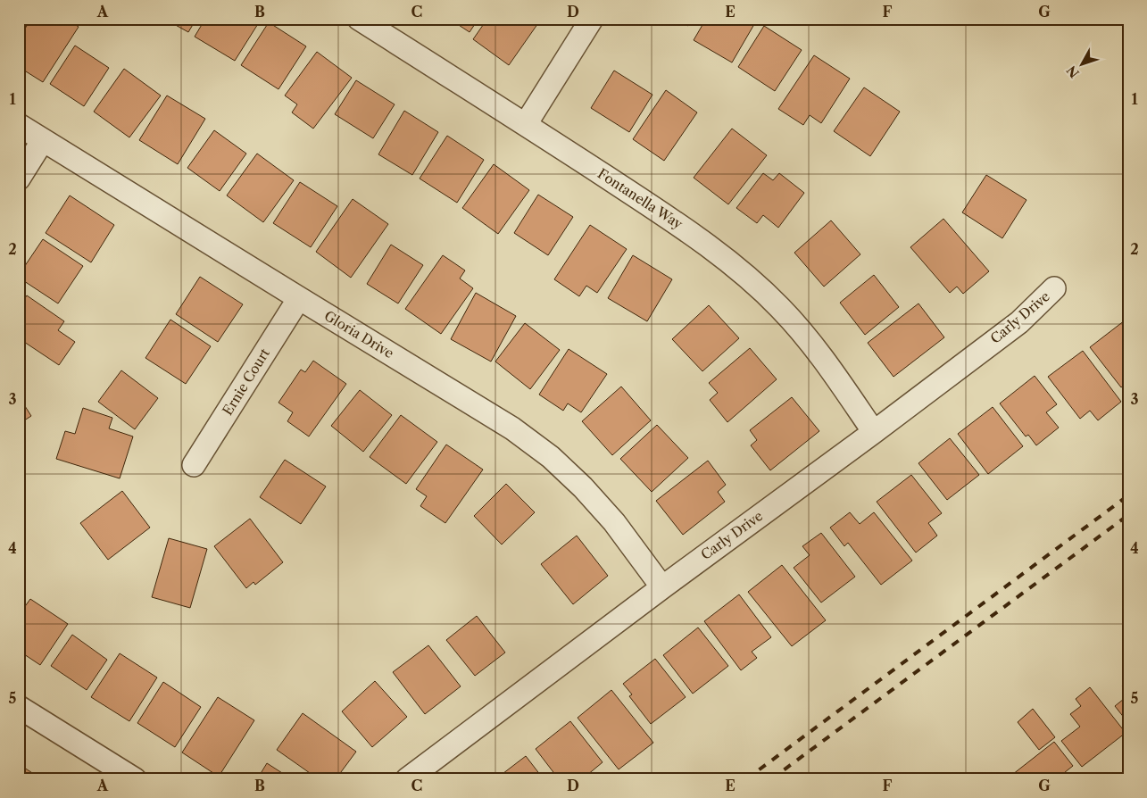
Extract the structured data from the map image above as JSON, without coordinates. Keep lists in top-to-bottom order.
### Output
{
  "streets": {
    "street": [
      "Fontanella Way",
      "Carly Drive",
      "Gloria Drive",
      "Ernie Court"
    ]
  },
  "crossings": [
    ["Fontanella Way", "Carly Drive"],
    ["Carly Drive", "Gloria Drive"],
    ["Gloria Drive", "Ernie Court"]
  ],
  "north": "bottom left",
  "grid": {
    "columns": [
      "A",
      "B",
      "C",
      "D",
      "E",
      "F",
      "G"
    ],
    "rows": [
      "1",
      "2",
      "3",
      "4",
      "5"
    ]
  }
}
